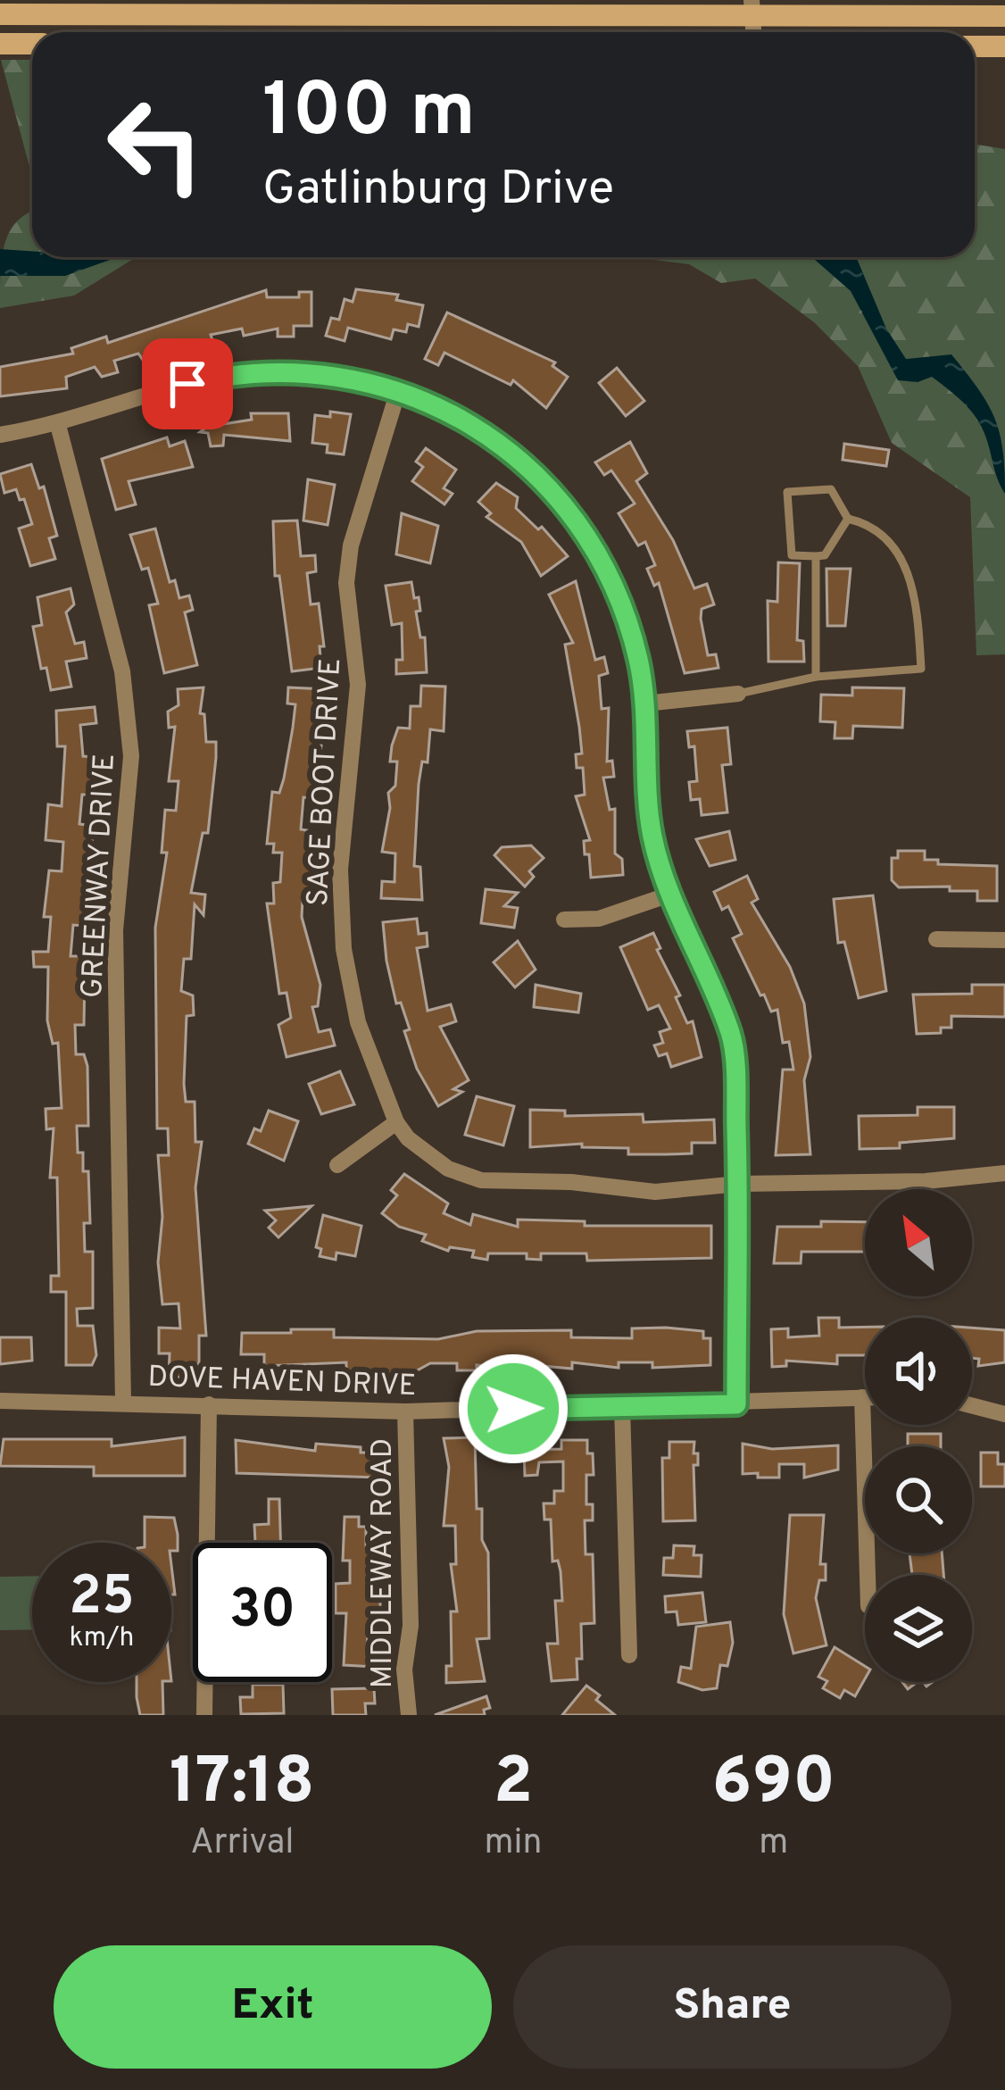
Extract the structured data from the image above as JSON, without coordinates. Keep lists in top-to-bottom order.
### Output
{
  "streets": {
    "street": [
      "SAGE BOOT DRIVE",
      "GREENWAY DRIVE",
      "DOVE HAVEN DRIVE",
      "MIDDLEWAY ROAD"
    ]
  },
  "crossings": [
    ["GREENWAY DRIVE", "DOVE HAVEN DRIVE"],
    ["DOVE HAVEN DRIVE", "MIDDLEWAY ROAD"]
  ],
  "north": "top left",
  "page": {
    "turn": ["100 m", "Gatlinburg Drive"],
    "speed": "25 km/h",
    "limit": "30",
    "eta": [
      "17:18",
      "Arrival",
      "2",
      "min",
      "690",
      "m"
    ],
    "buttons": ["Exit", "Share"]
  }
}
